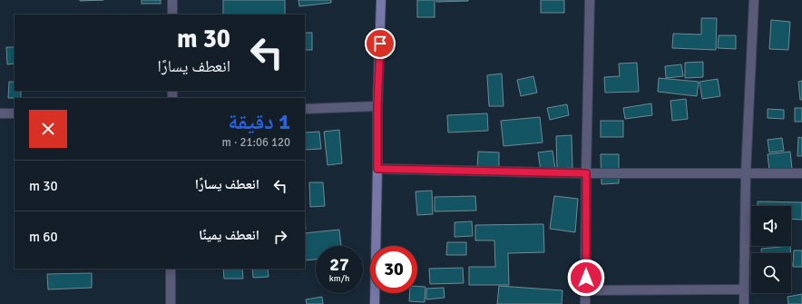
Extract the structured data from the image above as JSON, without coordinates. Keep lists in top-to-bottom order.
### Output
{
  "page": {
    "turn": ["30 m", "انعطف يسارًا"],
    "heading": ["1 دقيقة", "120 m · 21:06"],
    "list": [
      {
        "name": "انعطف يسارًا",
        "value": "30 m"
      },
      {
        "name": "انعطف يمينًا",
        "value": "60 m"
      }
    ],
    "speed": "27 km/h",
    "limit": "30"
  }
}
